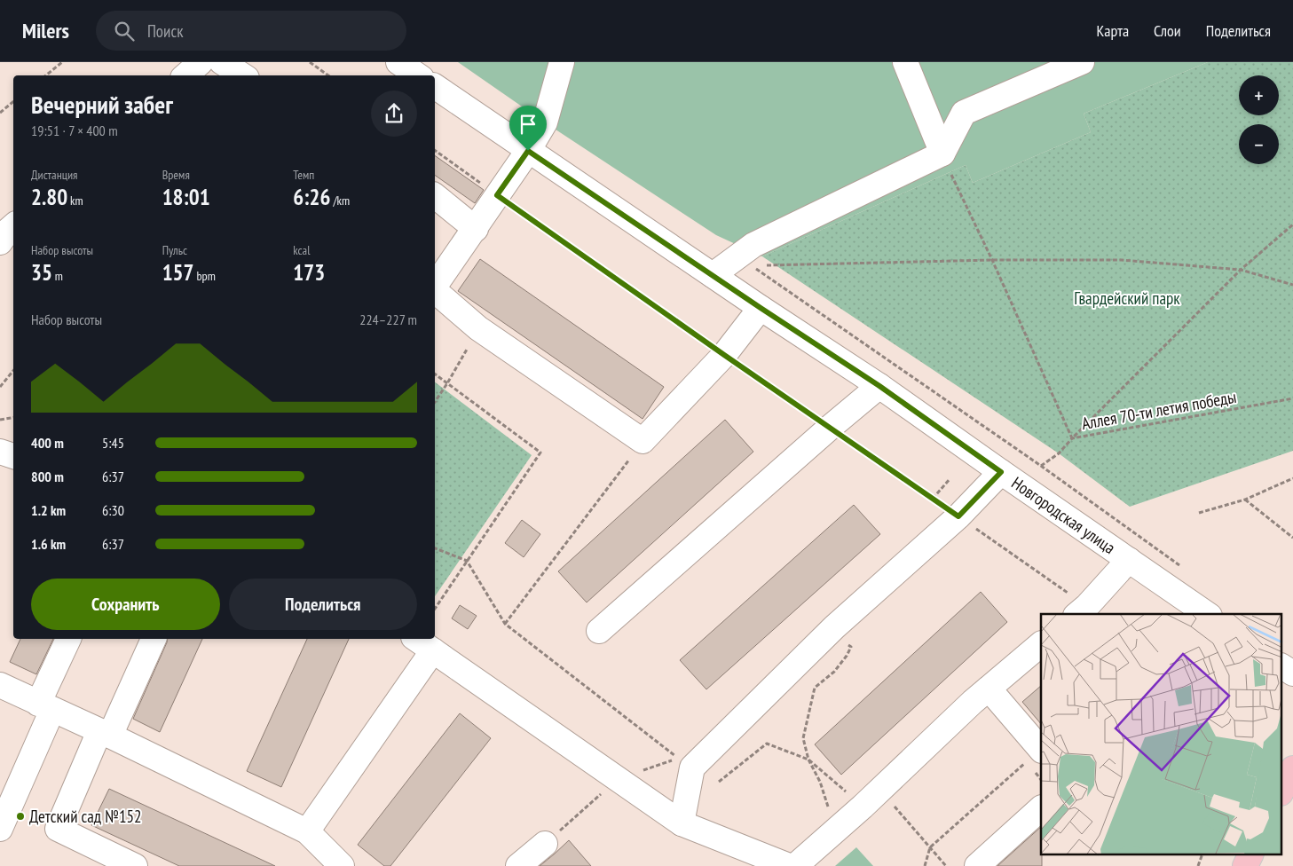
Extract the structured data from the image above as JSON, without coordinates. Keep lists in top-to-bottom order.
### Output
{
  "streets": {
    "street": ["Новгородская улица"],
    "path": ["Аллея 70-ти летия победы"]
  },
  "parks": ["Гвардейский парк"],
  "places": ["Детский сад №152"],
  "page": {
    "header": "Milers",
    "search": "Поиск",
    "nav": ["Карта", "Слои", "Поделиться"],
    "map_buttons": ["+", "−"],
    "heading": ["Вечерний забег", "19:51 · 7 × 400 m"],
    "stats": [
      ["Дистанция", "2.80 km"],
      ["Время", "18:01"],
      ["Темп", "6:26 /km"],
      ["Набор высоты", "35 m"],
      ["Пульс", "157 bpm"],
      ["kcal", "173"]
    ],
    "chart": ["Набор высоты", "224–227 m"],
    "list": [
      {
        "name": "400 m",
        "note": "5:45"
      },
      {
        "name": "800 m",
        "note": "6:37"
      },
      {
        "name": "1.2 km",
        "note": "6:30"
      },
      {
        "name": "1.6 km",
        "note": "6:37"
      }
    ],
    "buttons": ["Сохранить", "Поделиться"]
  }
}
